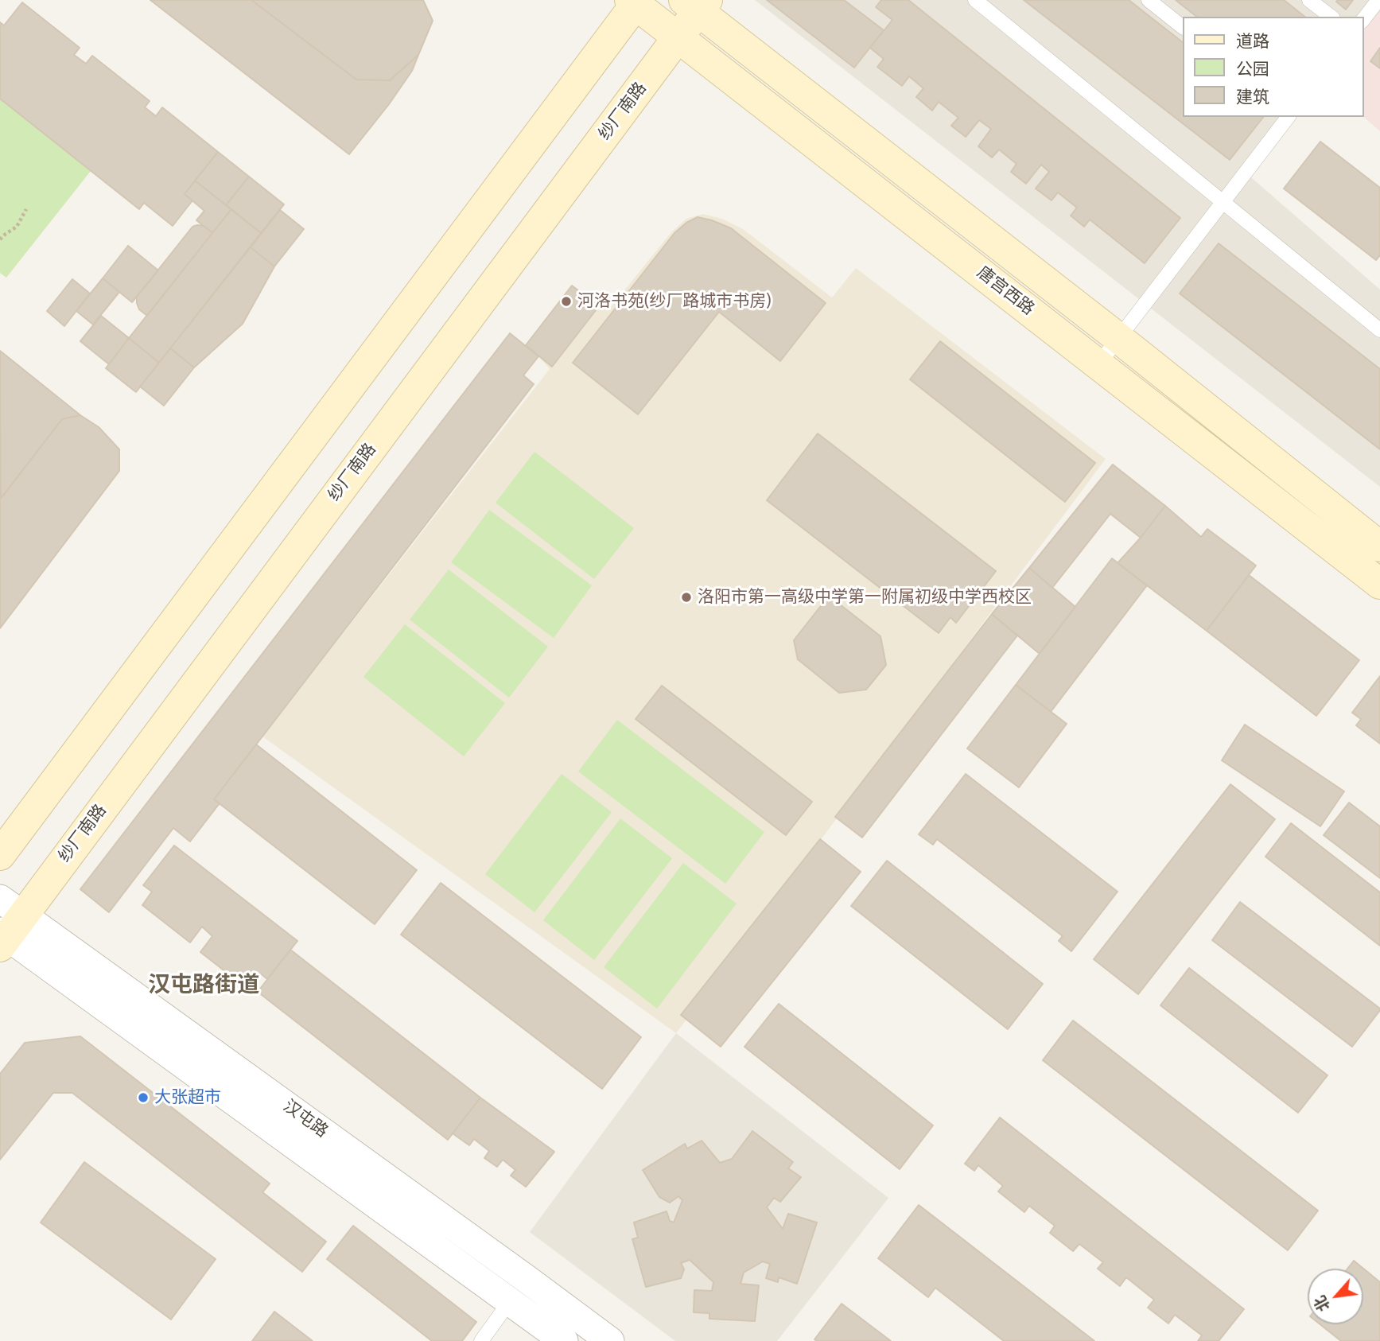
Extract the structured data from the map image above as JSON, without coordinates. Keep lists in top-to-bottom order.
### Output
{
  "streets": {
    "main road": ["纱厂南路", "唐宫西路"],
    "street": ["汉屯路"]
  },
  "crossings": [
    ["纱厂南路", "唐宫西路"],
    ["纱厂南路", "汉屯路"]
  ],
  "districts": ["汉屯路街道"],
  "places": ["河洛书苑(纱厂路城市书房)", "洛阳市第一高级中学第一附属初级中学西校区", "大张超市"],
  "legend": ["道路", "公园", "建筑"],
  "north": "bottom left"
}
